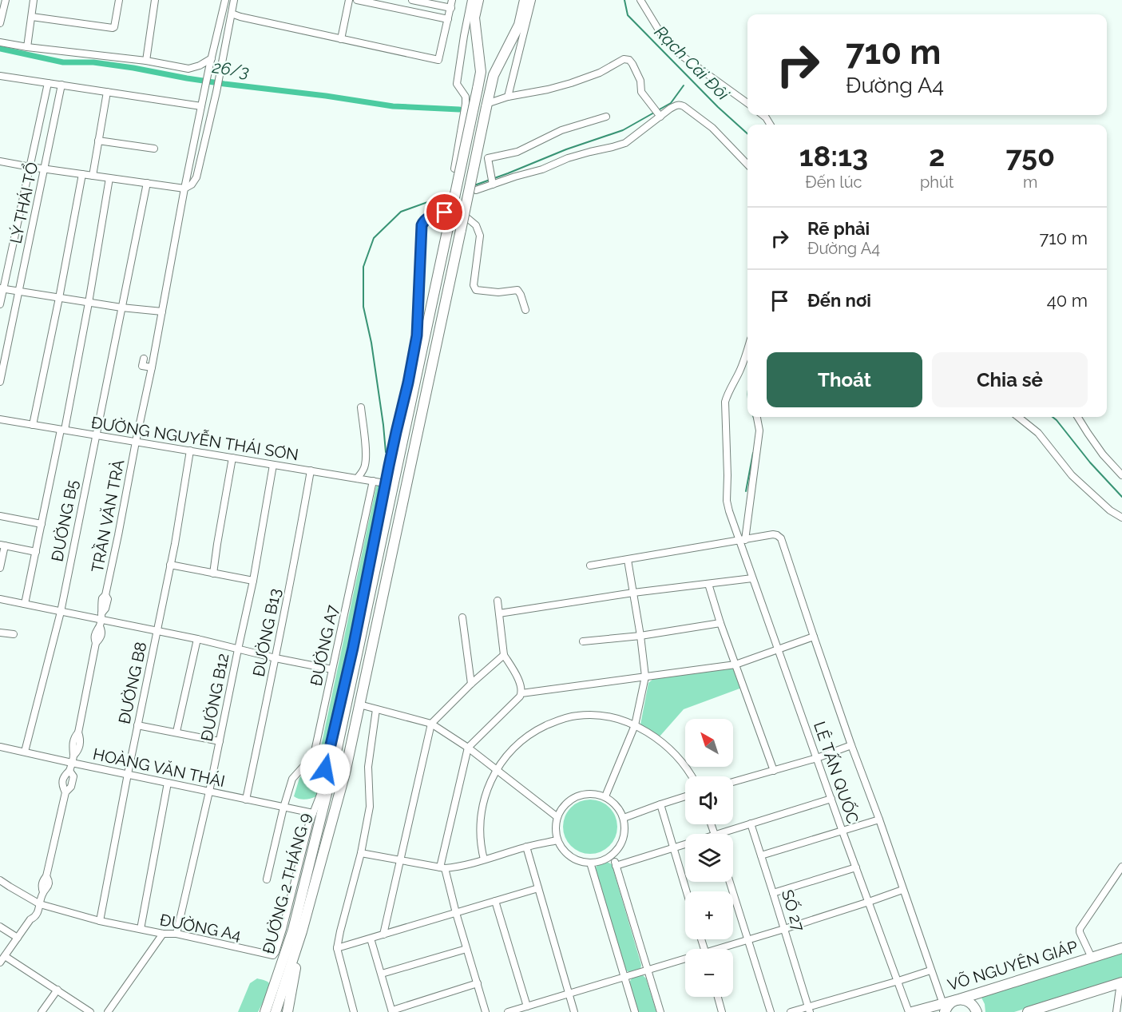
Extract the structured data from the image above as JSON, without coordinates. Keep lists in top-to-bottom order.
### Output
{
  "streets": {
    "highway": ["ĐƯỜNG 2 THÁNG 9", "VÕ NGUYÊN GIÁP"],
    "street": [
      "LÝ THÁI TỔ",
      "ĐƯỜNG NGUYỄN THÁI SƠN",
      "TRẦN VĂN TRÀ",
      "ĐƯỜNG B5",
      "ĐƯỜNG B13",
      "ĐƯỜNG A7",
      "ĐƯỜNG B8",
      "ĐƯỜNG B12",
      "HOÀNG VĂN THÁI",
      "LÊ TẤN QUỐC",
      "SỐ 27",
      "ĐƯỜNG A4"
    ]
  },
  "crossings": [
    ["ĐƯỜNG NGUYỄN THÁI SƠN", "TRẦN VĂN TRÀ"],
    ["ĐƯỜNG NGUYỄN THÁI SƠN", "ĐƯỜNG B5"],
    ["ĐƯỜNG NGUYỄN THÁI SƠN", "ĐƯỜNG B13"],
    ["ĐƯỜNG NGUYỄN THÁI SƠN", "ĐƯỜNG A7"],
    ["ĐƯỜNG NGUYỄN THÁI SƠN", "ĐƯỜNG B8"],
    ["ĐƯỜNG NGUYỄN THÁI SƠN", "ĐƯỜNG B12"],
    ["ĐƯỜNG NGUYỄN THÁI SƠN", "ĐƯỜNG A4"],
    ["TRẦN VĂN TRÀ", "HOÀNG VĂN THÁI"],
    ["TRẦN VĂN TRÀ", "ĐƯỜNG A4"],
    ["ĐƯỜNG B5", "HOÀNG VĂN THÁI"],
    ["ĐƯỜNG B13", "HOÀNG VĂN THÁI"],
    ["ĐƯỜNG A7", "HOÀNG VĂN THÁI"],
    ["ĐƯỜNG B8", "HOÀNG VĂN THÁI"],
    ["ĐƯỜNG B8", "ĐƯỜNG A4"],
    ["ĐƯỜNG B12", "HOÀNG VĂN THÁI"],
    ["ĐƯỜNG B12", "ĐƯỜNG A4"],
    ["HOÀNG VĂN THÁI", "ĐƯỜNG A4"],
    ["LÊ TẤN QUỐC", "VÕ NGUYÊN GIÁP"]
  ],
  "water": ["Rạch Cái Đôi", "26/3"],
  "north": "top left",
  "page": {
    "turn": ["710 m", "Đường A4"],
    "eta": [
      "18:13",
      "Đến lúc",
      "2",
      "phút",
      "750",
      "m"
    ],
    "list": [
      {
        "name": "Rẽ phải",
        "note": "Đường A4",
        "value": "710 m"
      },
      {
        "name": "Đến nơi",
        "value": "40 m"
      }
    ],
    "buttons": ["Thoát", "Chia sẻ"],
    "map_buttons": ["+", "−"]
  }
}
